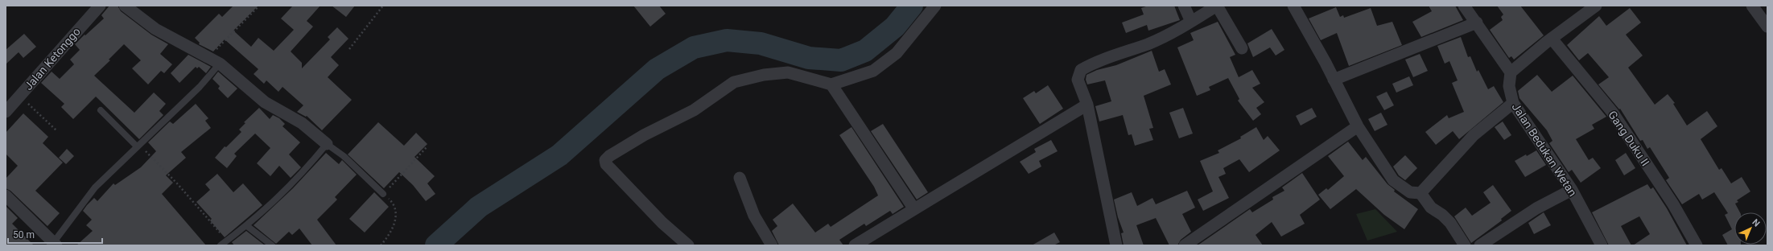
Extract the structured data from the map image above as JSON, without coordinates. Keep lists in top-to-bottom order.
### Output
{
  "streets": {
    "street": ["Jalan Ketonggo", "Gang Duku II", "Jalan Bedukan Wetan"]
  },
  "scale_bar": "50 m",
  "north": "top right"
}
